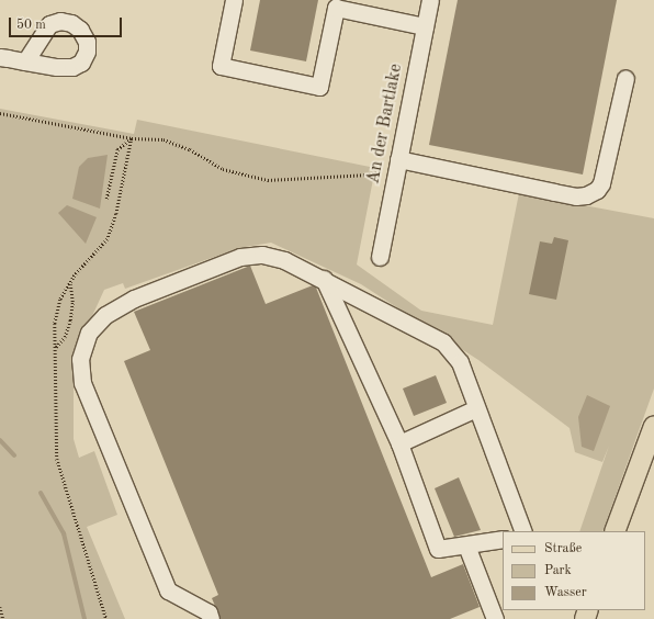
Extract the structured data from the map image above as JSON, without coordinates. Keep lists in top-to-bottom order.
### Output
{
  "streets": {
    "street": ["An der Bartlake"]
  },
  "legend": ["Straße", "Park", "Wasser"],
  "scale_bar": "50 m"
}
